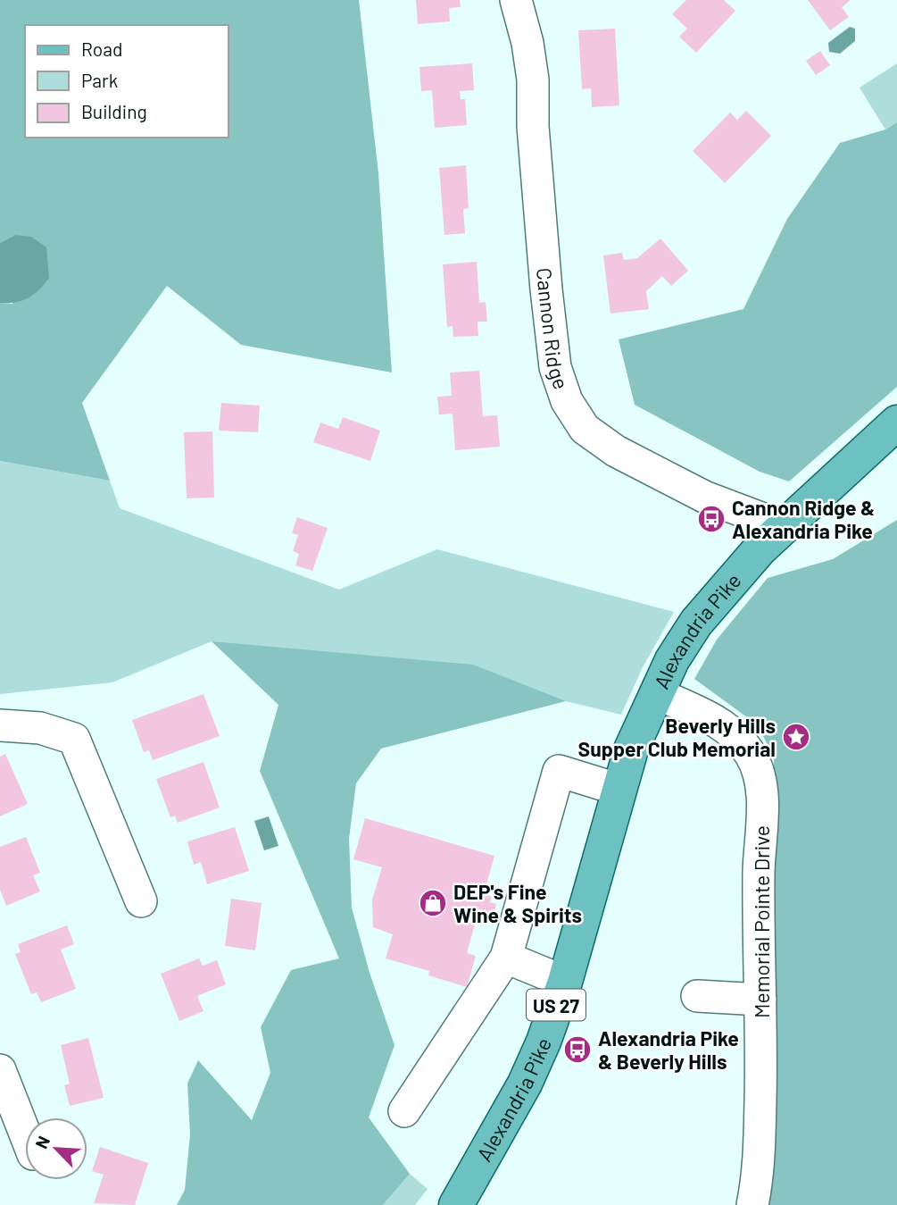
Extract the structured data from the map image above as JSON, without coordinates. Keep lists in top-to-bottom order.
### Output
{
  "streets": {
    "main road": ["Alexandria Pike", "US 27"],
    "street": ["Cannon Ridge", "Memorial Pointe Drive"]
  },
  "crossings": [
    ["Cannon Ridge", "Alexandria Pike"],
    ["Alexandria Pike", "Memorial Pointe Drive"]
  ],
  "places": {
    "bus stop": ["Cannon Ridge & Alexandria Pike", "Alexandria Pike & Beverly Hills"],
    "place": ["Beverly Hills Supper Club Memorial"],
    "shop": ["DEP's Fine Wine & Spirits"]
  },
  "legend": ["Road", "Park", "Building"],
  "north": "top left"
}
